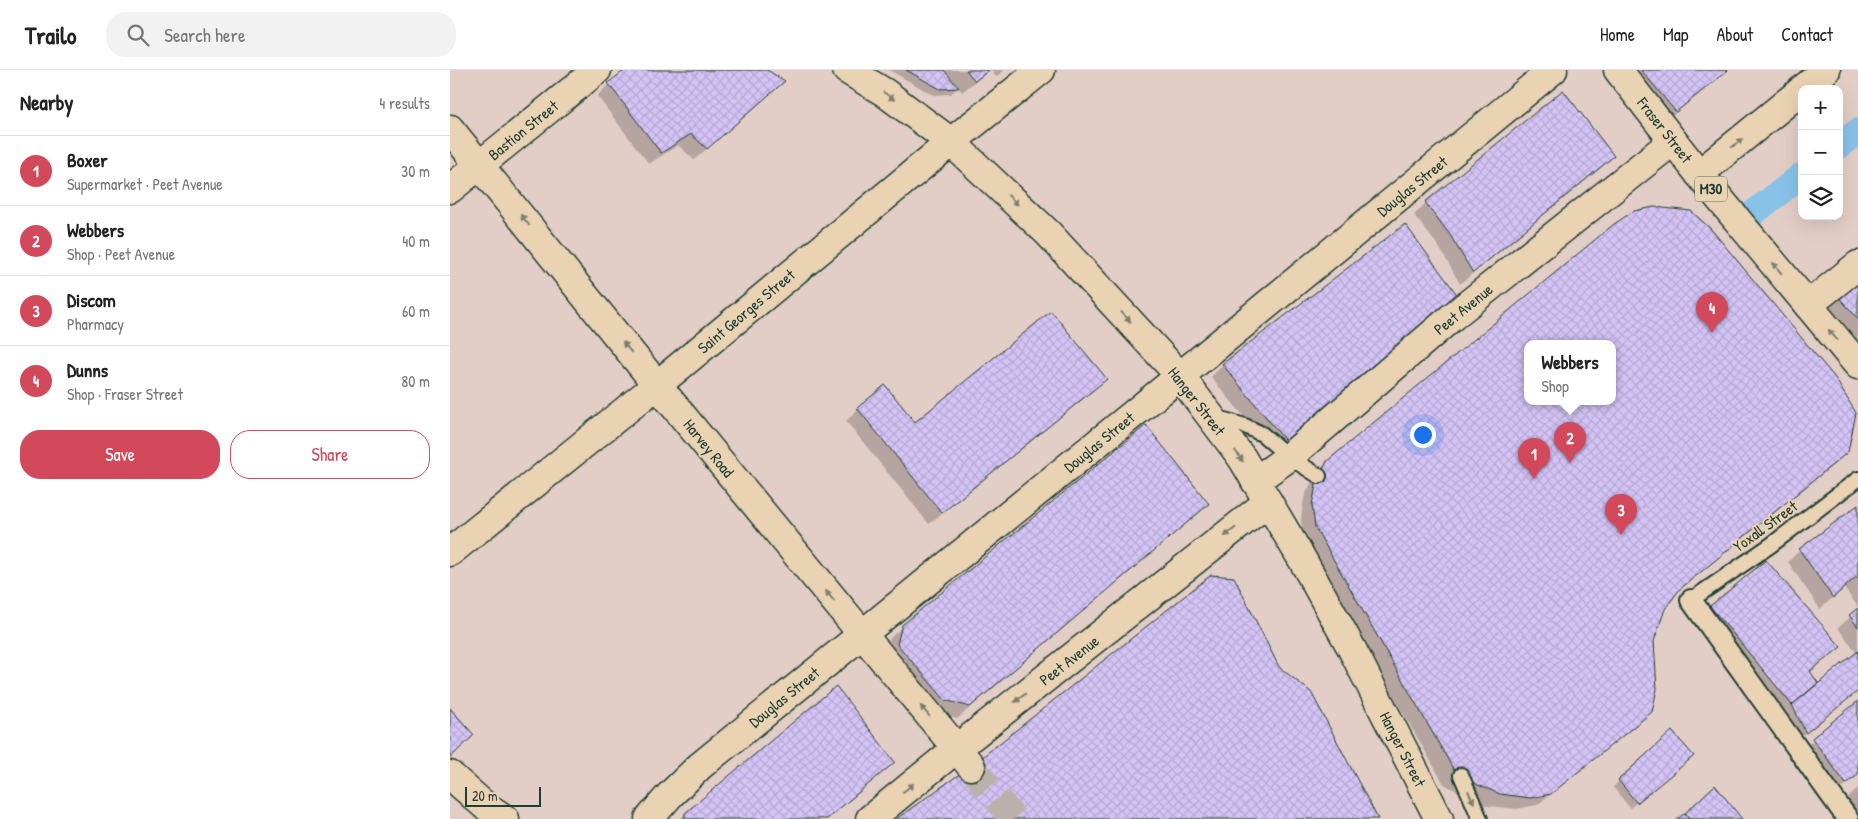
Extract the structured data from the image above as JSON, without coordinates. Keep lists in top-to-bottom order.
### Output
{
  "streets": {
    "street": [
      "Bastion Street",
      "Fraser Street",
      "Douglas Street",
      "M30",
      "Peet Avenue",
      "Saint Georges Street",
      "Hanger Street",
      "Harvey Road"
    ],
    "lane": ["Yoxall Street"]
  },
  "crossings": [
    ["Bastion Street", "Harvey Road"],
    ["Fraser Street", "M30"],
    ["Fraser Street", "Peet Avenue"],
    ["Douglas Street", "Hanger Street"],
    ["Douglas Street", "Harvey Road"],
    ["Peet Avenue", "Hanger Street"],
    ["Peet Avenue", "Harvey Road"],
    ["Saint Georges Street", "Hanger Street"],
    ["Saint Georges Street", "Harvey Road"]
  ],
  "one_way": ["Fraser Street", "Hanger Street", "Harvey Road"],
  "scale_bar": "20 m",
  "page": {
    "header": "Trailo",
    "search": "Search here",
    "nav": [
      "Home",
      "Map",
      "About",
      "Contact"
    ],
    "heading": ["Nearby", "4 results"],
    "map_buttons": ["+", "−"],
    "list": [
      {
        "mark": "1",
        "name": "Boxer",
        "note": "Supermarket · Peet Avenue",
        "value": "30 m"
      },
      {
        "mark": "2",
        "name": "Webbers",
        "note": "Shop · Peet Avenue",
        "value": "40 m"
      },
      {
        "mark": "3",
        "name": "Discom",
        "note": "Pharmacy",
        "value": "60 m"
      },
      {
        "mark": "4",
        "name": "Dunns",
        "note": "Shop · Fraser Street",
        "value": "80 m"
      }
    ],
    "pins": [
      "4",
      "2",
      "1",
      "3"
    ],
    "popup": ["Webbers", "Shop"],
    "buttons": ["Save", "Share"],
    "scale": "20 m"
  }
}
